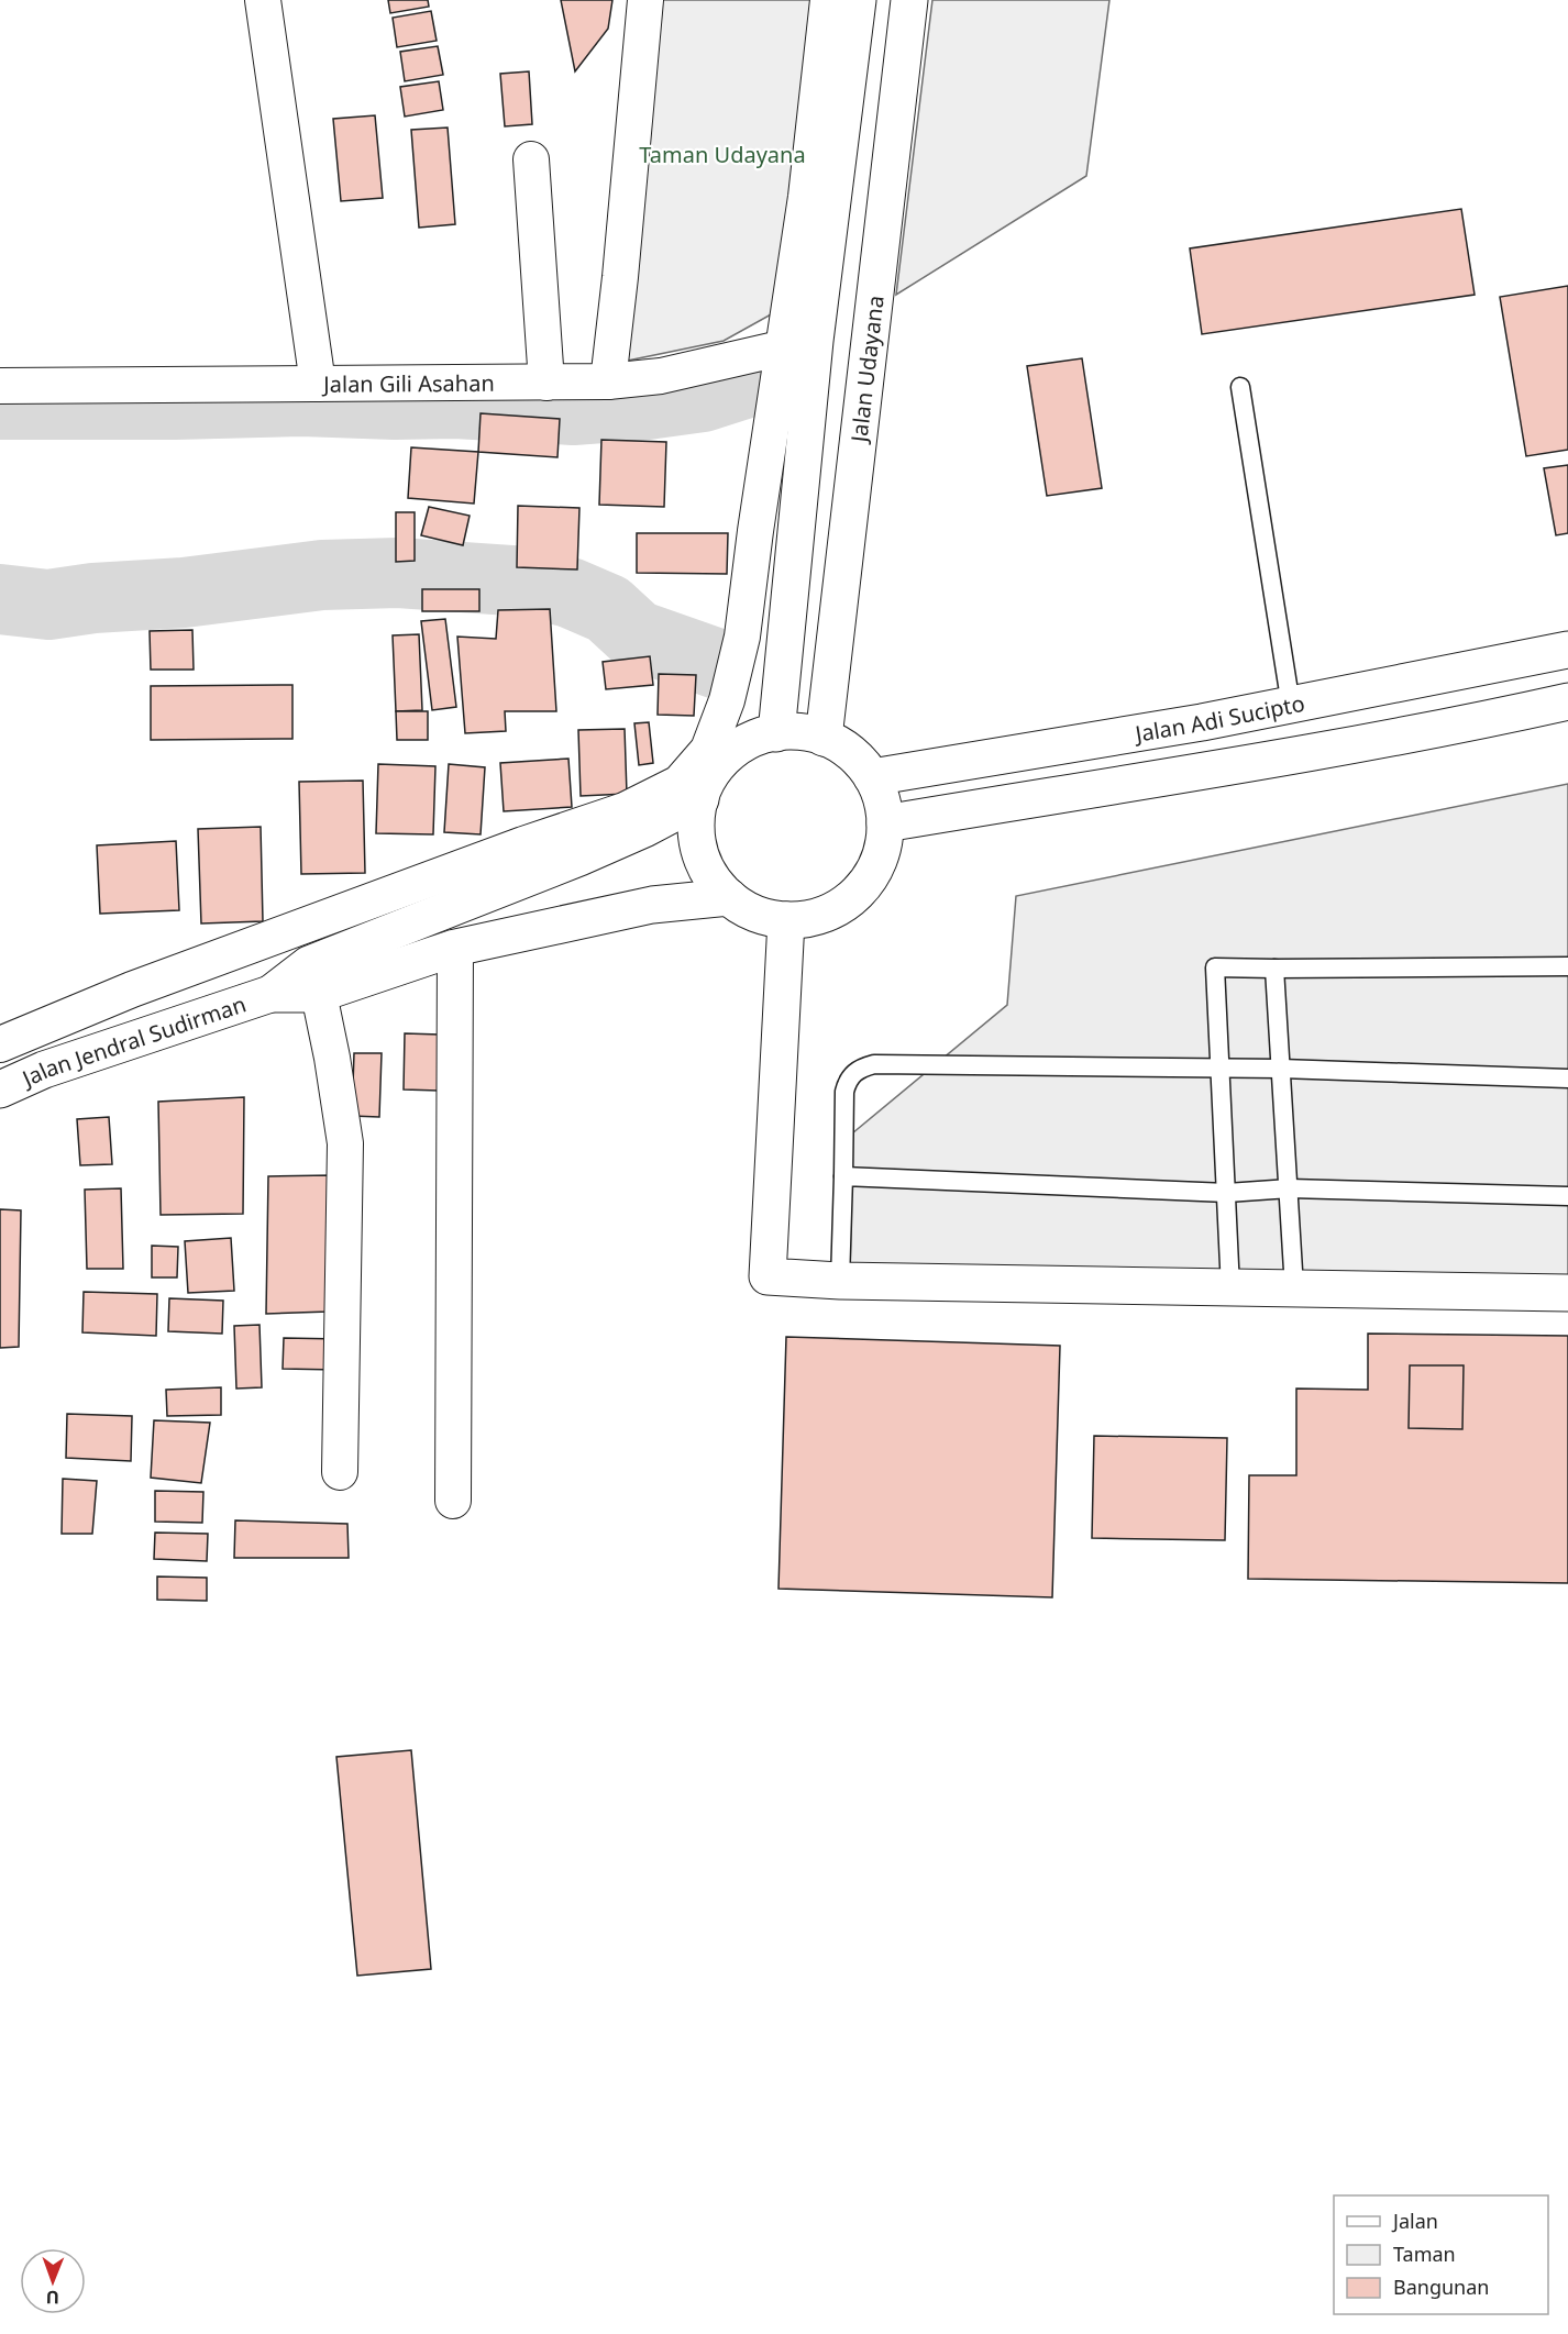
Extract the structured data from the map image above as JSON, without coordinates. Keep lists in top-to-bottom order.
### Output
{
  "streets": {
    "main road": ["Jalan Udayana", "Jalan Adi Sucipto", "Jalan Jendral Sudirman"],
    "street": ["Jalan Gili Asahan"]
  },
  "crossings": [
    ["Jalan Udayana", "Jalan Adi Sucipto"]
  ],
  "parks": ["Taman Udayana"],
  "legend": ["Jalan", "Taman", "Bangunan"],
  "north": "bottom"
}
